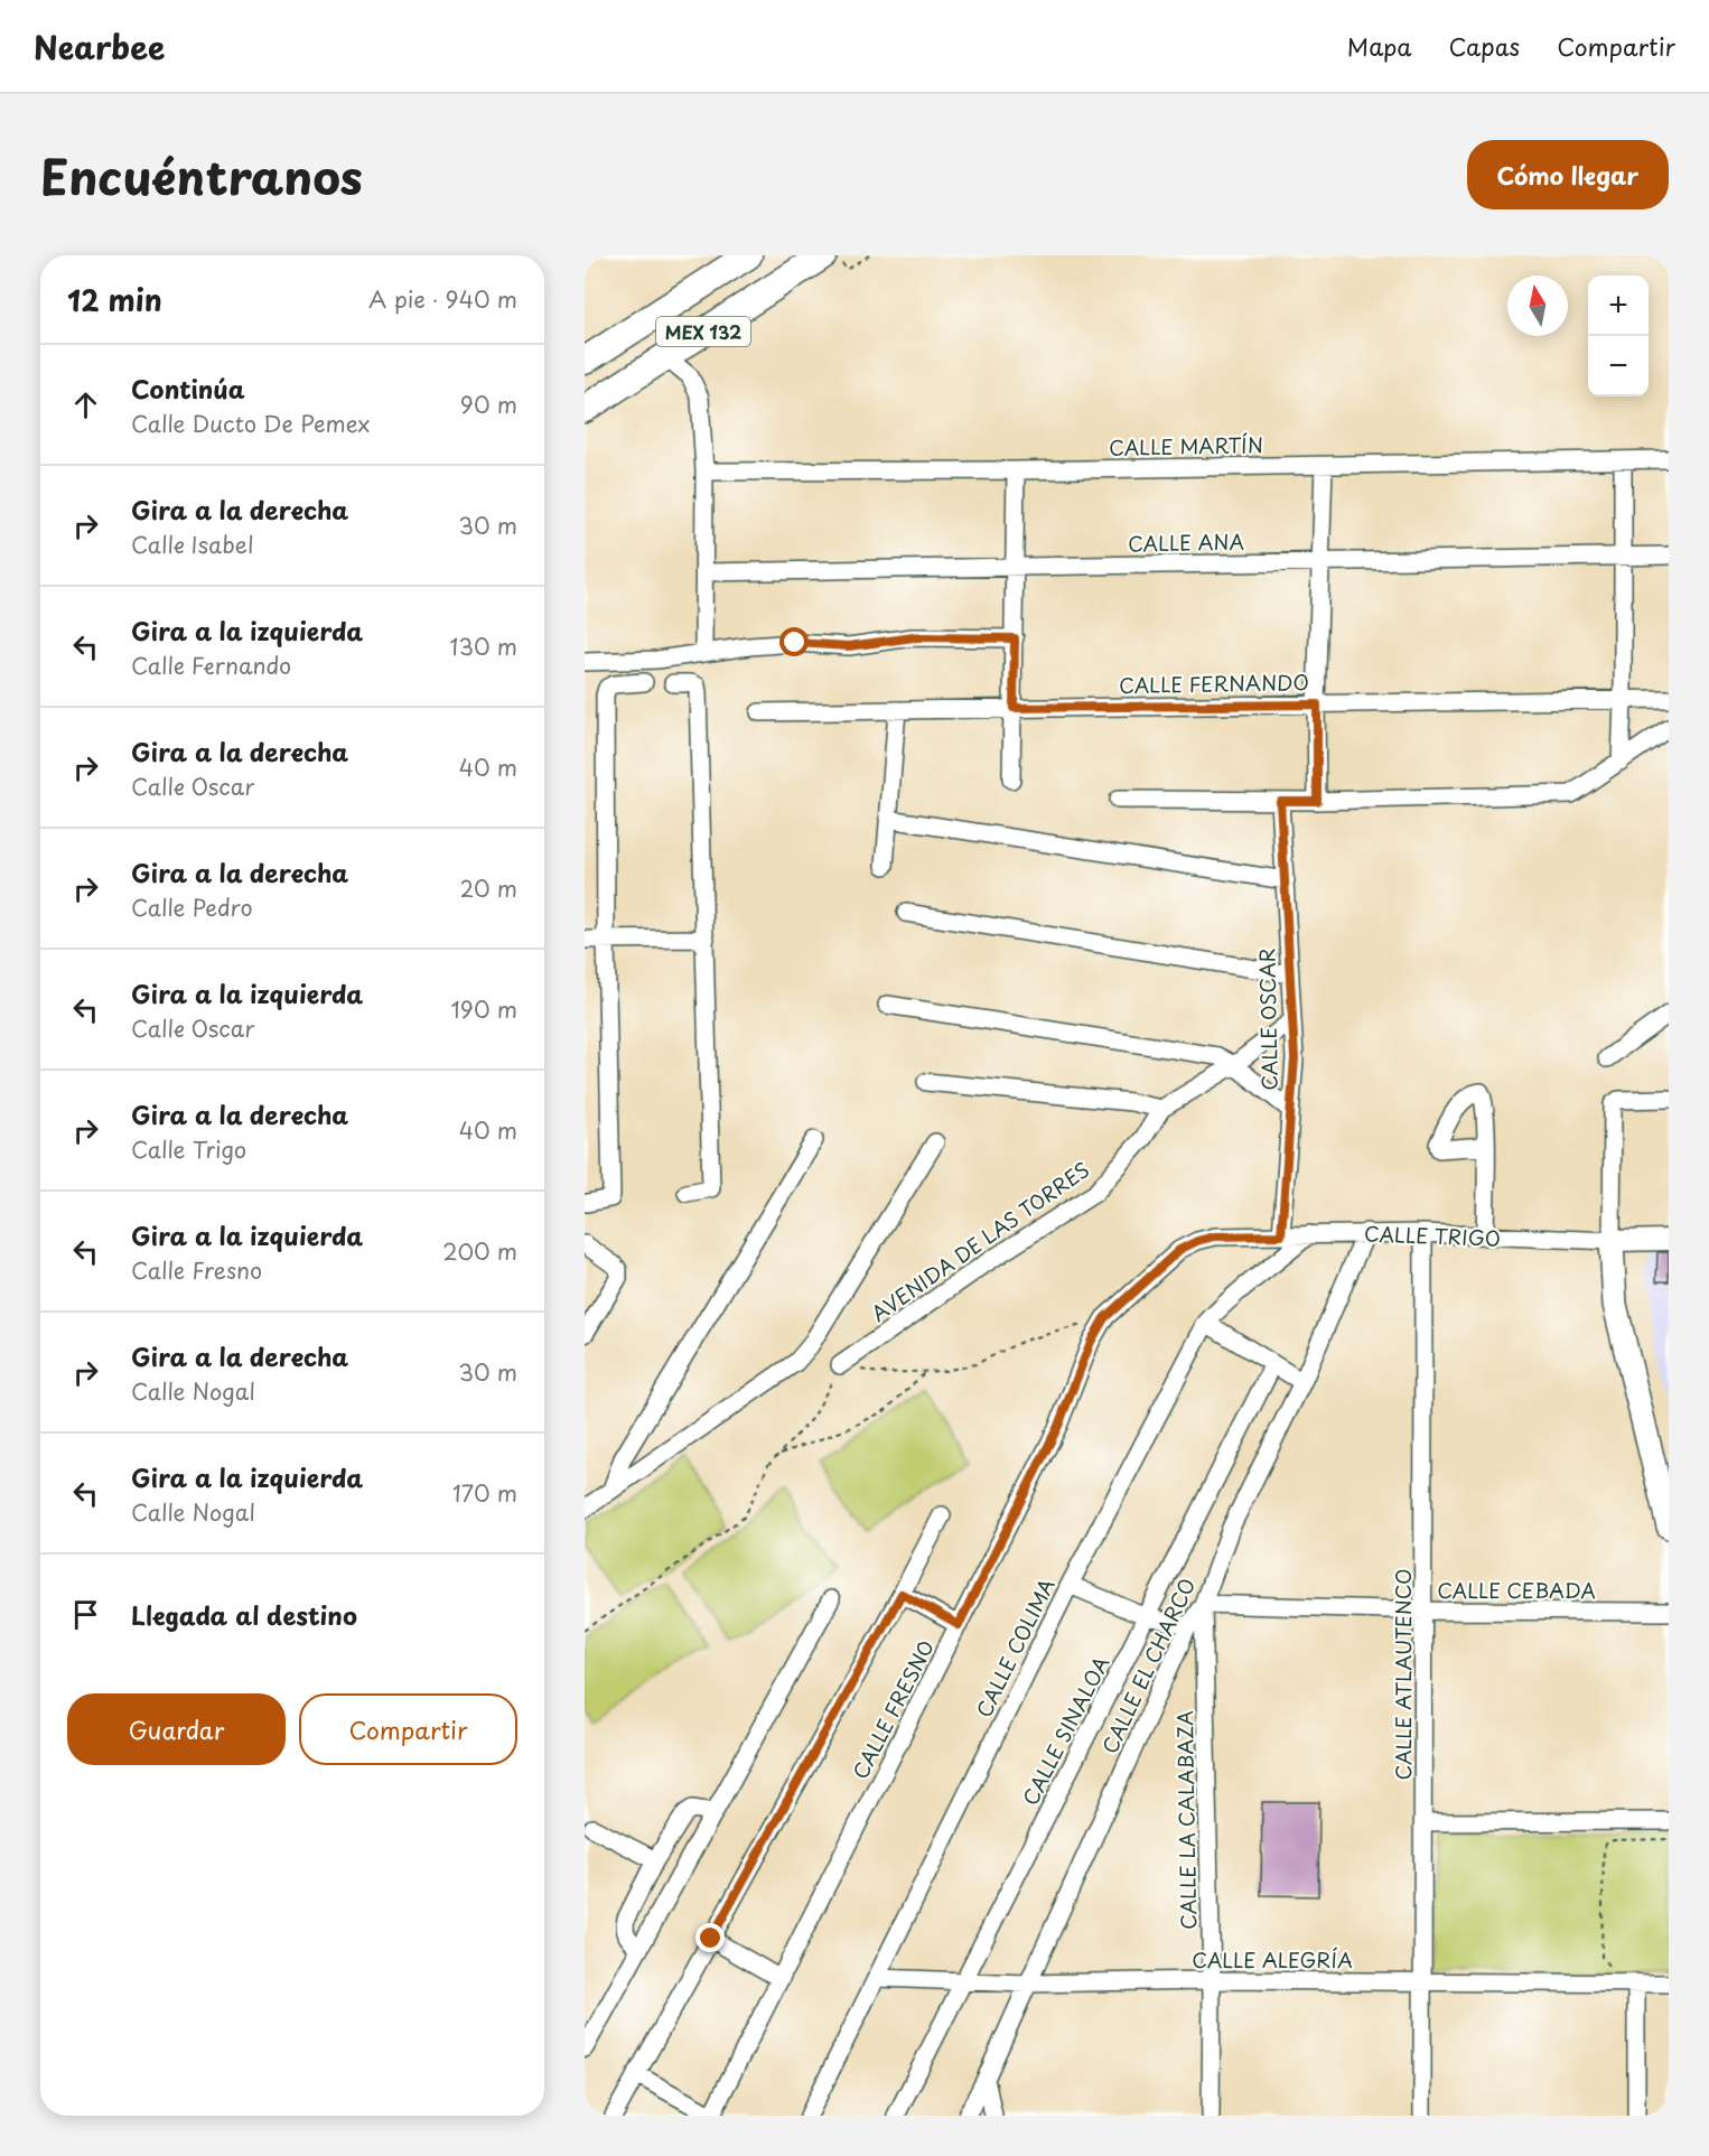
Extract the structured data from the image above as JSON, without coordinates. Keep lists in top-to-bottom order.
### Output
{
  "streets": {
    "highway": ["MEX 132"],
    "street": [
      "CALLE MARTÍN",
      "CALLE ANA",
      "CALLE FERNANDO",
      "CALLE OSCAR",
      "CALLE TRIGO",
      "AVENIDA DE LAS TORRES",
      "CALLE CEBADA",
      "CALLE COLIMA",
      "CALLE EL CHARCO",
      "CALLE ATLAUTENCO",
      "CALLE FRESNO",
      "CALLE SINALOA",
      "CALLE LA CALABAZA",
      "CALLE ALEGRÍA"
    ]
  },
  "crossings": [
    ["CALLE OSCAR", "CALLE TRIGO"],
    ["CALLE OSCAR", "AVENIDA DE LAS TORRES"],
    ["CALLE TRIGO", "CALLE COLIMA"],
    ["CALLE TRIGO", "CALLE EL CHARCO"],
    ["CALLE TRIGO", "CALLE ATLAUTENCO"],
    ["CALLE TRIGO", "CALLE FRESNO"],
    ["CALLE CEBADA", "CALLE EL CHARCO"],
    ["CALLE CEBADA", "CALLE ATLAUTENCO"],
    ["CALLE CEBADA", "CALLE LA CALABAZA"],
    ["CALLE COLIMA", "CALLE ALEGRÍA"],
    ["CALLE EL CHARCO", "CALLE LA CALABAZA"],
    ["CALLE EL CHARCO", "CALLE ALEGRÍA"],
    ["CALLE ATLAUTENCO", "CALLE ALEGRÍA"],
    ["CALLE SINALOA", "CALLE ALEGRÍA"],
    ["CALLE LA CALABAZA", "CALLE ALEGRÍA"]
  ],
  "north": "top",
  "page": {
    "header": "Nearbee",
    "nav": ["Mapa", "Capas", "Compartir"],
    "title": "Encuéntranos",
    "buttons": [
      "Cómo llegar",
      ["Guardar", "Compartir"]
    ],
    "heading": ["12 min", "A pie · 940 m"],
    "map_buttons": ["+", "−"],
    "list": [
      ["Continúa", "Calle Ducto De Pemex", "90 m"],
      ["Gira a la derecha", "Calle Isabel", "30 m"],
      ["Gira a la izquierda", "Calle Fernando", "130 m"],
      ["Gira a la derecha", "Calle Oscar", "40 m"],
      ["Gira a la derecha", "Calle Pedro", "20 m"],
      ["Gira a la izquierda", "Calle Oscar", "190 m"],
      ["Gira a la derecha", "Calle Trigo", "40 m"],
      ["Gira a la izquierda", "Calle Fresno", "200 m"],
      ["Gira a la derecha", "Calle Nogal", "30 m"],
      ["Gira a la izquierda", "Calle Nogal", "170 m"],
      "Llegada al destino"
    ]
  }
}
